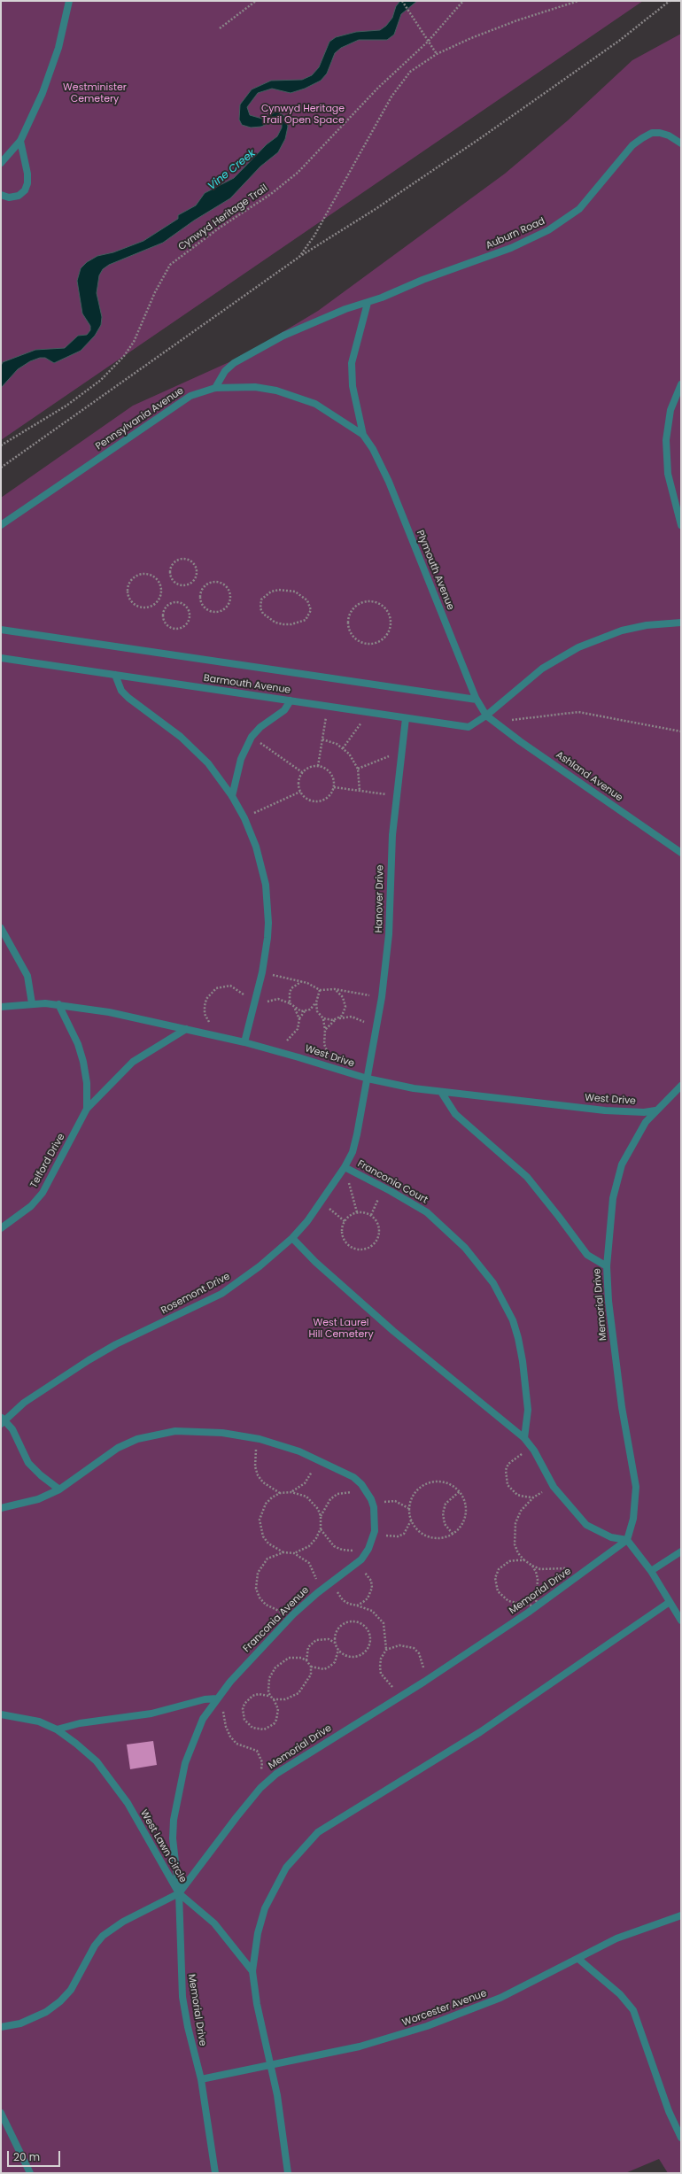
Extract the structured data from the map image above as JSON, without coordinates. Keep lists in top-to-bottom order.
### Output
{
  "streets": {
    "lane": [
      "Auburn Road",
      "Pennsylvania Avenue",
      "Plymouth Avenue",
      "Barmouth Avenue",
      "Ashland Avenue",
      "Hanover Drive",
      "West Drive",
      "Telford Drive",
      "Franconia Court",
      "Rosemont Drive",
      "Memorial Drive",
      "Franconia Avenue",
      "West Lawn Circle",
      "Worcester Avenue"
    ],
    "path": ["Cynwyd Heritage Trail"]
  },
  "crossings": [
    ["Auburn Road", "Plymouth Avenue"],
    ["Pennsylvania Avenue", "Plymouth Avenue"],
    ["Plymouth Avenue", "Barmouth Avenue"],
    ["Plymouth Avenue", "Ashland Avenue"],
    ["Barmouth Avenue", "Ashland Avenue"],
    ["Barmouth Avenue", "Hanover Drive"],
    ["Hanover Drive", "West Drive"],
    ["Hanover Drive", "Rosemont Drive"],
    ["West Drive", "Telford Drive"],
    ["West Drive", "Rosemont Drive"],
    ["West Drive", "Memorial Drive"],
    ["Franconia Court", "Rosemont Drive"],
    ["Memorial Drive", "Franconia Avenue"],
    ["Memorial Drive", "West Lawn Circle"],
    ["Memorial Drive", "Worcester Avenue"],
    ["Franconia Avenue", "West Lawn Circle"]
  ],
  "water": ["Vine Creek"],
  "parks": ["Westminister Cemetery", "Cynwyd Heritage Trail Open Space", "West Laurel Hill Cemetery"],
  "scale_bar": "20 m"
}
